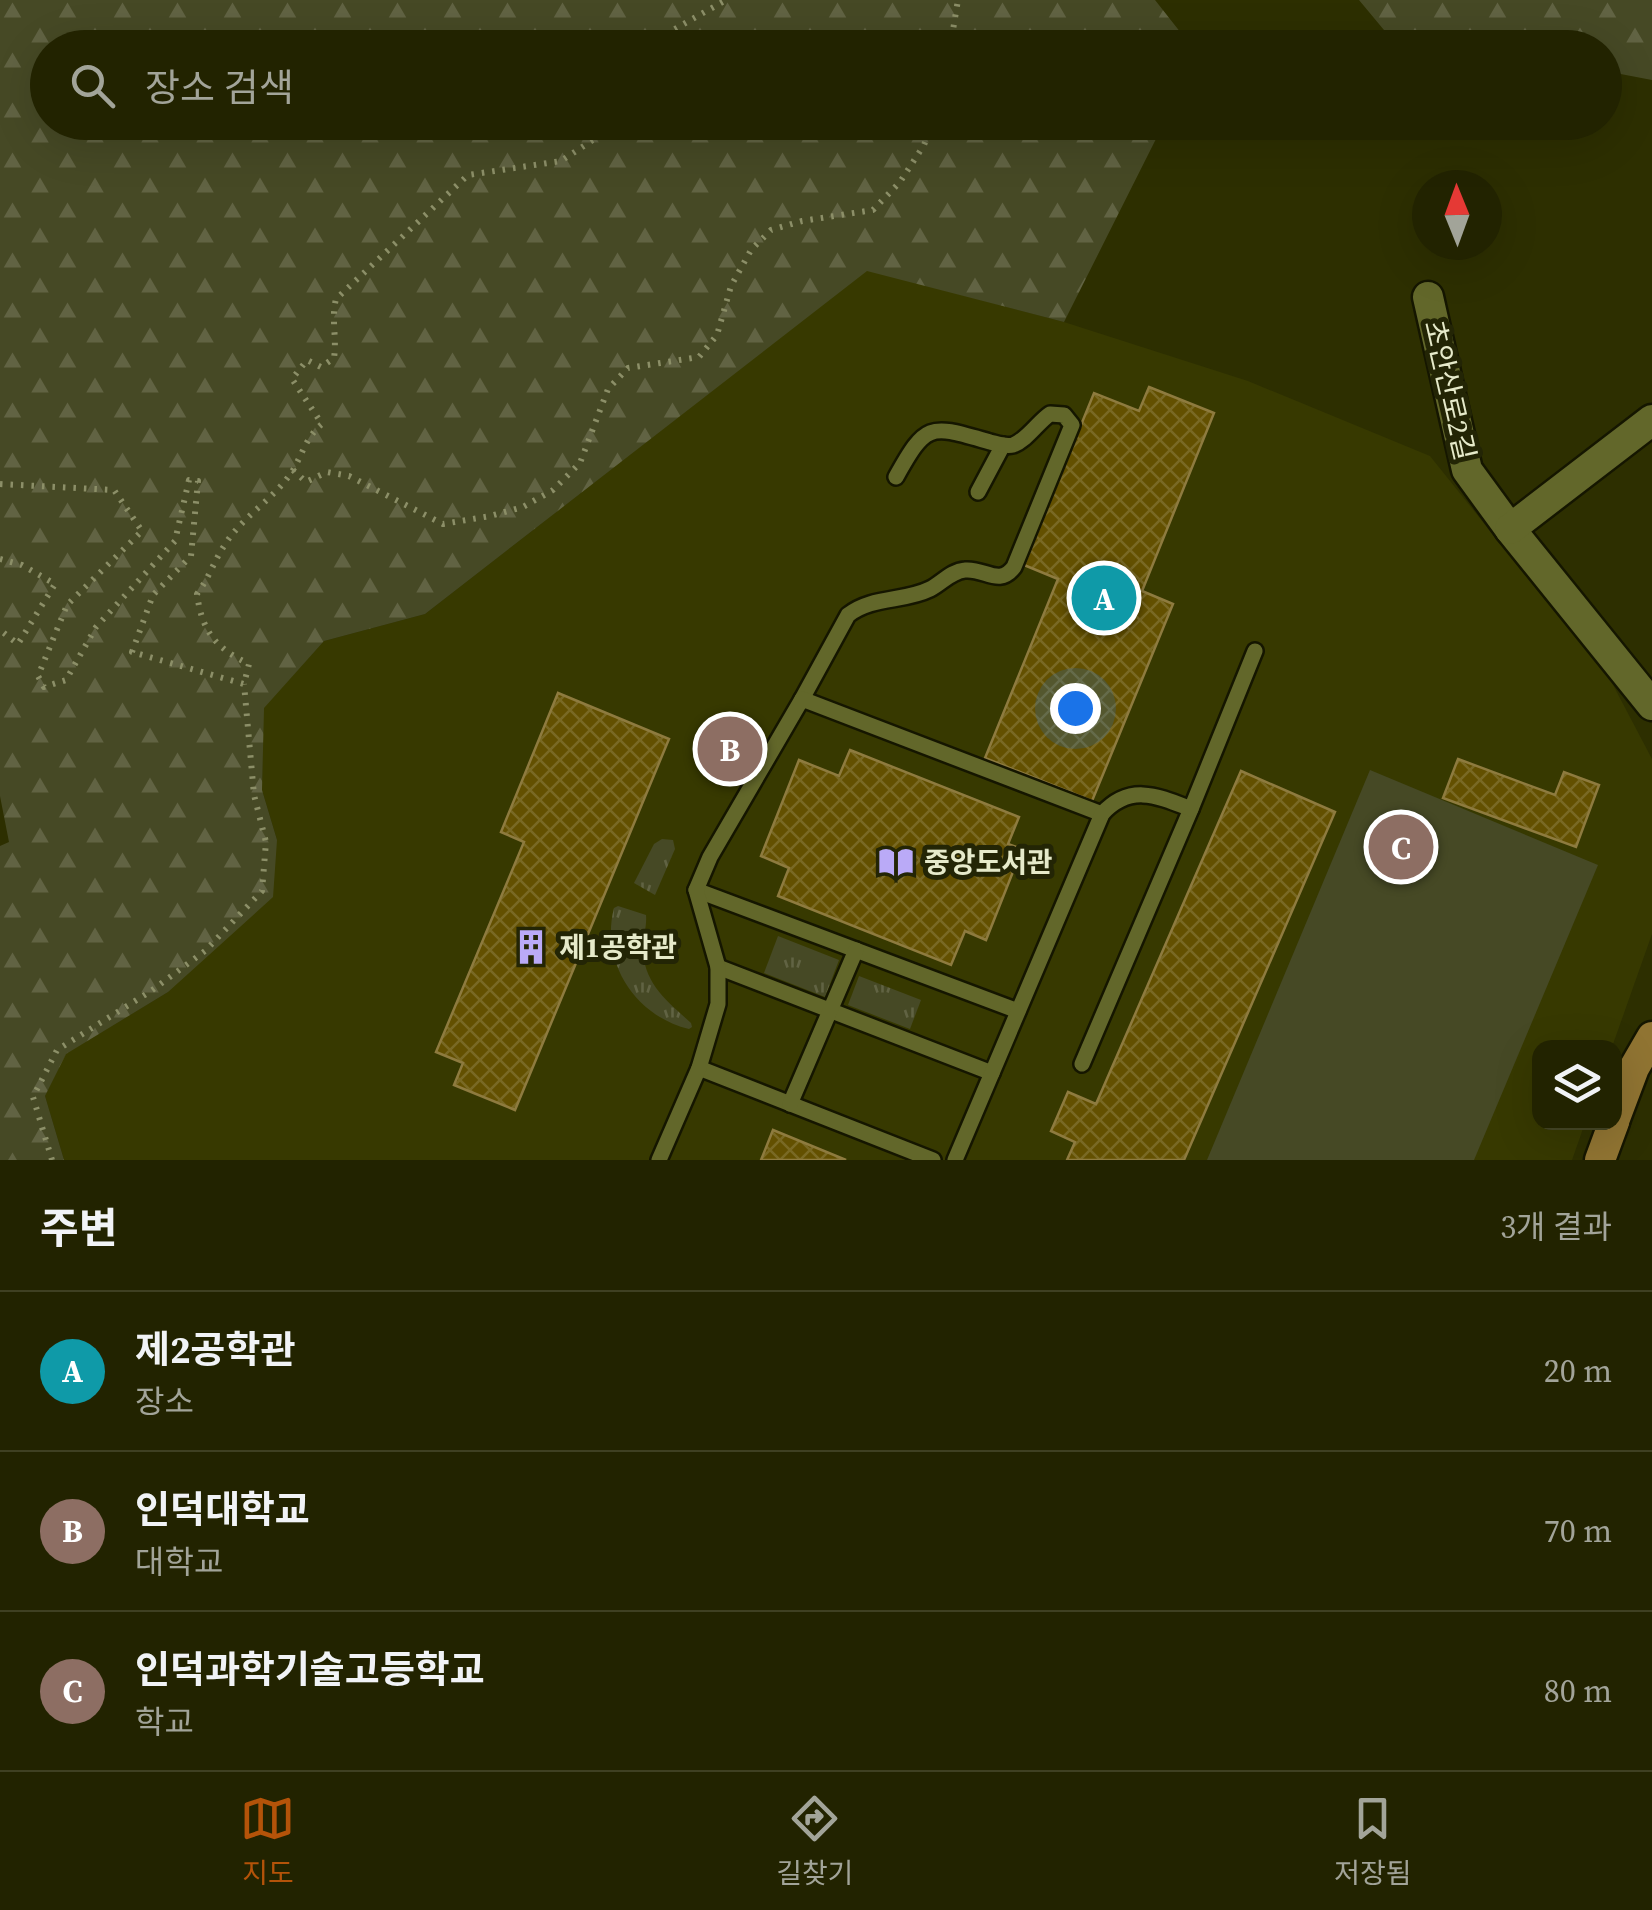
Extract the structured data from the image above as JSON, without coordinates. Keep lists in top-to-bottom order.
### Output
{
  "streets": {
    "street": ["초안산로2길"]
  },
  "places": {
    "library": ["중앙도서관"],
    "building": ["제1공학관"]
  },
  "north": "top",
  "page": {
    "search": "장소 검색",
    "pins": ["A", "B", "C"],
    "heading": ["주변", "3개 결과"],
    "list": [
      {
        "mark": "A",
        "name": "제2공학관",
        "note": "장소",
        "value": "20 m"
      },
      {
        "mark": "B",
        "name": "인덕대학교",
        "note": "대학교",
        "value": "70 m"
      },
      {
        "mark": "C",
        "name": "인덕과학기술고등학교",
        "note": "학교",
        "value": "80 m"
      }
    ],
    "nav": ["지도", "길찾기", "저장됨"]
  }
}
